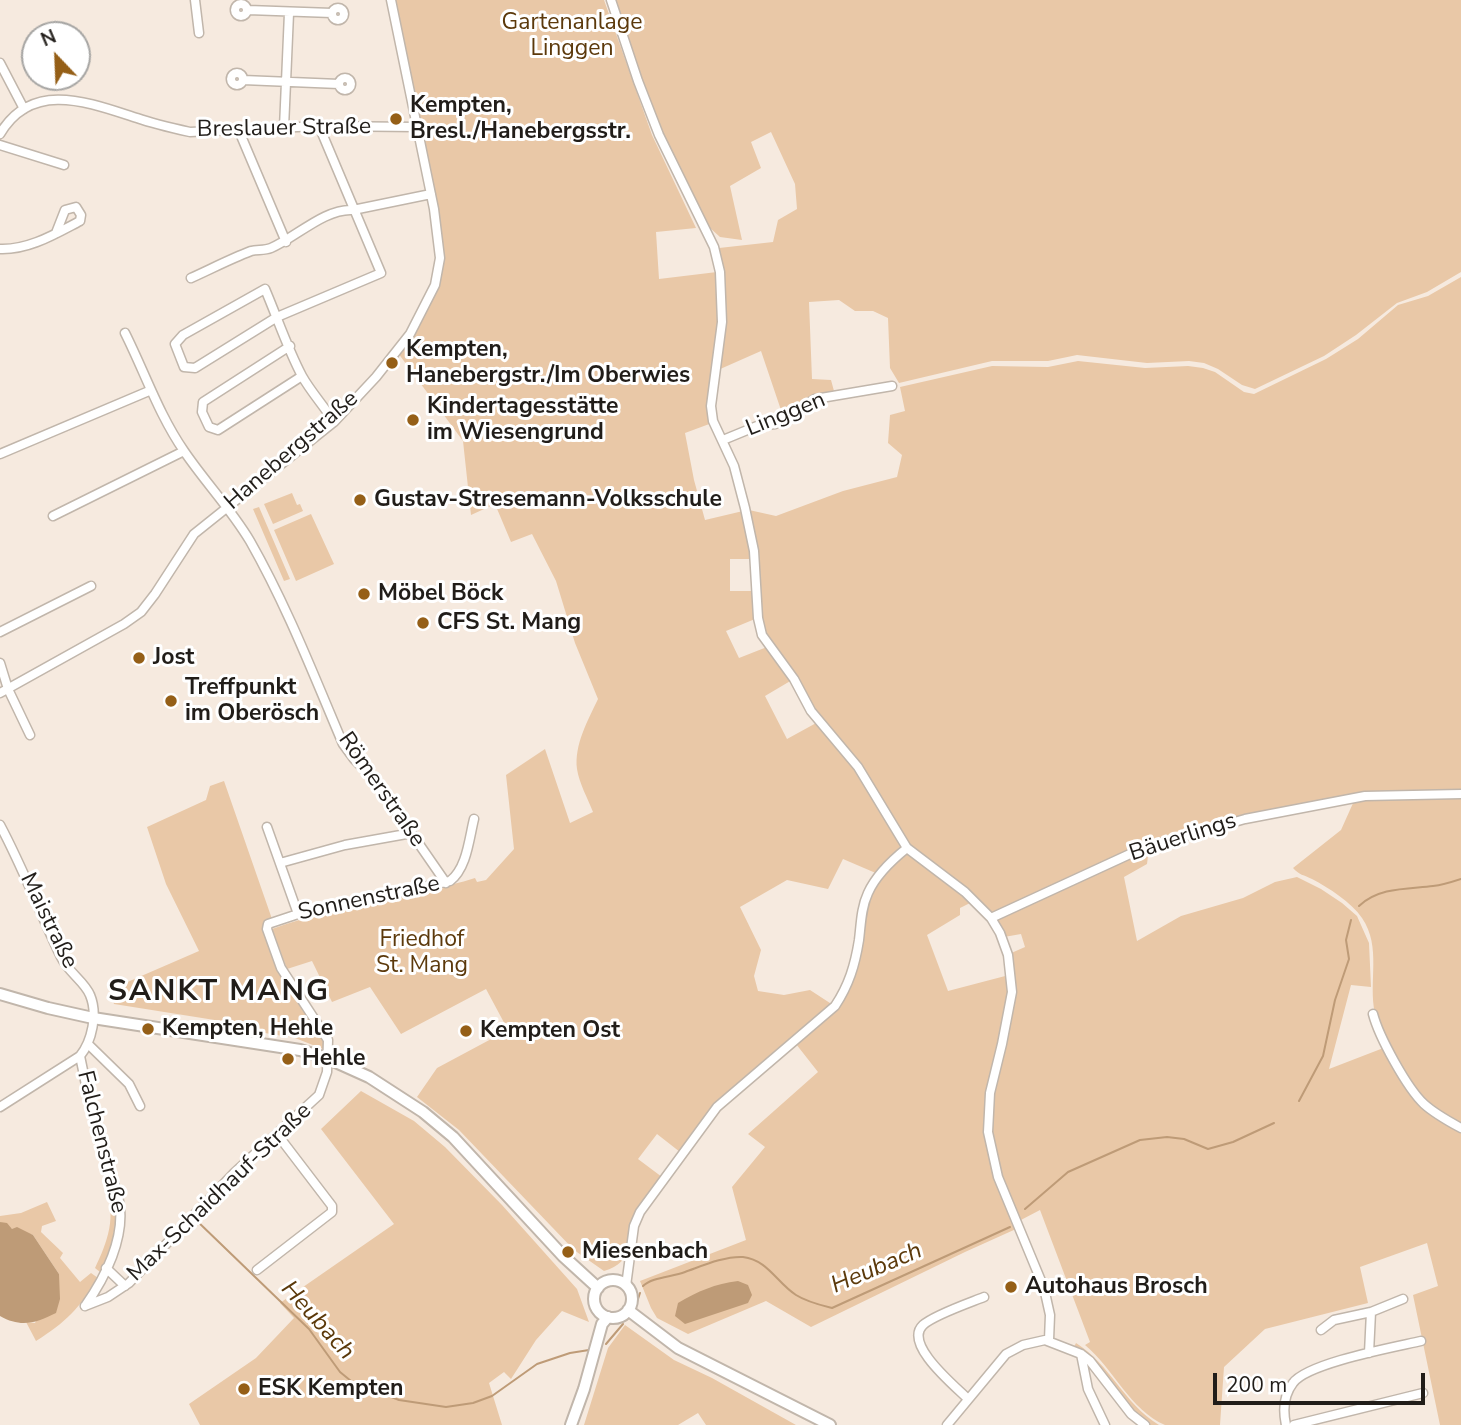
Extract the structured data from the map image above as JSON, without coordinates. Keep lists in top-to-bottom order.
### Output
{
  "streets": {
    "street": [
      "Breslauer Straße",
      "Linggen",
      "Hanebergstraße",
      "Römerstraße",
      "Bäuerlings",
      "Sonnenstraße",
      "Maistraße",
      "Falchenstraße",
      "Max-Schaidhauf-Straße"
    ]
  },
  "crossings": [
    ["Breslauer Straße", "Hanebergstraße"],
    ["Hanebergstraße", "Römerstraße"],
    ["Römerstraße", "Sonnenstraße"],
    ["Sonnenstraße", "Max-Schaidhauf-Straße"],
    ["Falchenstraße", "Max-Schaidhauf-Straße"]
  ],
  "districts": ["SANKT MANG"],
  "water": ["Heubach"],
  "parks": ["Gartenanlage Linggen", "Friedhof St. Mang"],
  "places": [
    "Kempten, Bresl./Hanebergsstr.",
    "Kempten, Hanebergstr./Im Oberwies",
    "Kindertagesstätte im Wiesengrund",
    "Gustav-Stresemann-Volksschule",
    "Möbel Böck",
    "CFS St. Mang",
    "Jost",
    "Treffpunkt im Oberösch",
    "Kempten, Hehle",
    "Kempten Ost",
    "Hehle",
    "Miesenbach",
    "Autohaus Brosch",
    "ESK Kempten"
  ],
  "scale_bar": "200 m",
  "north": "top left"
}
